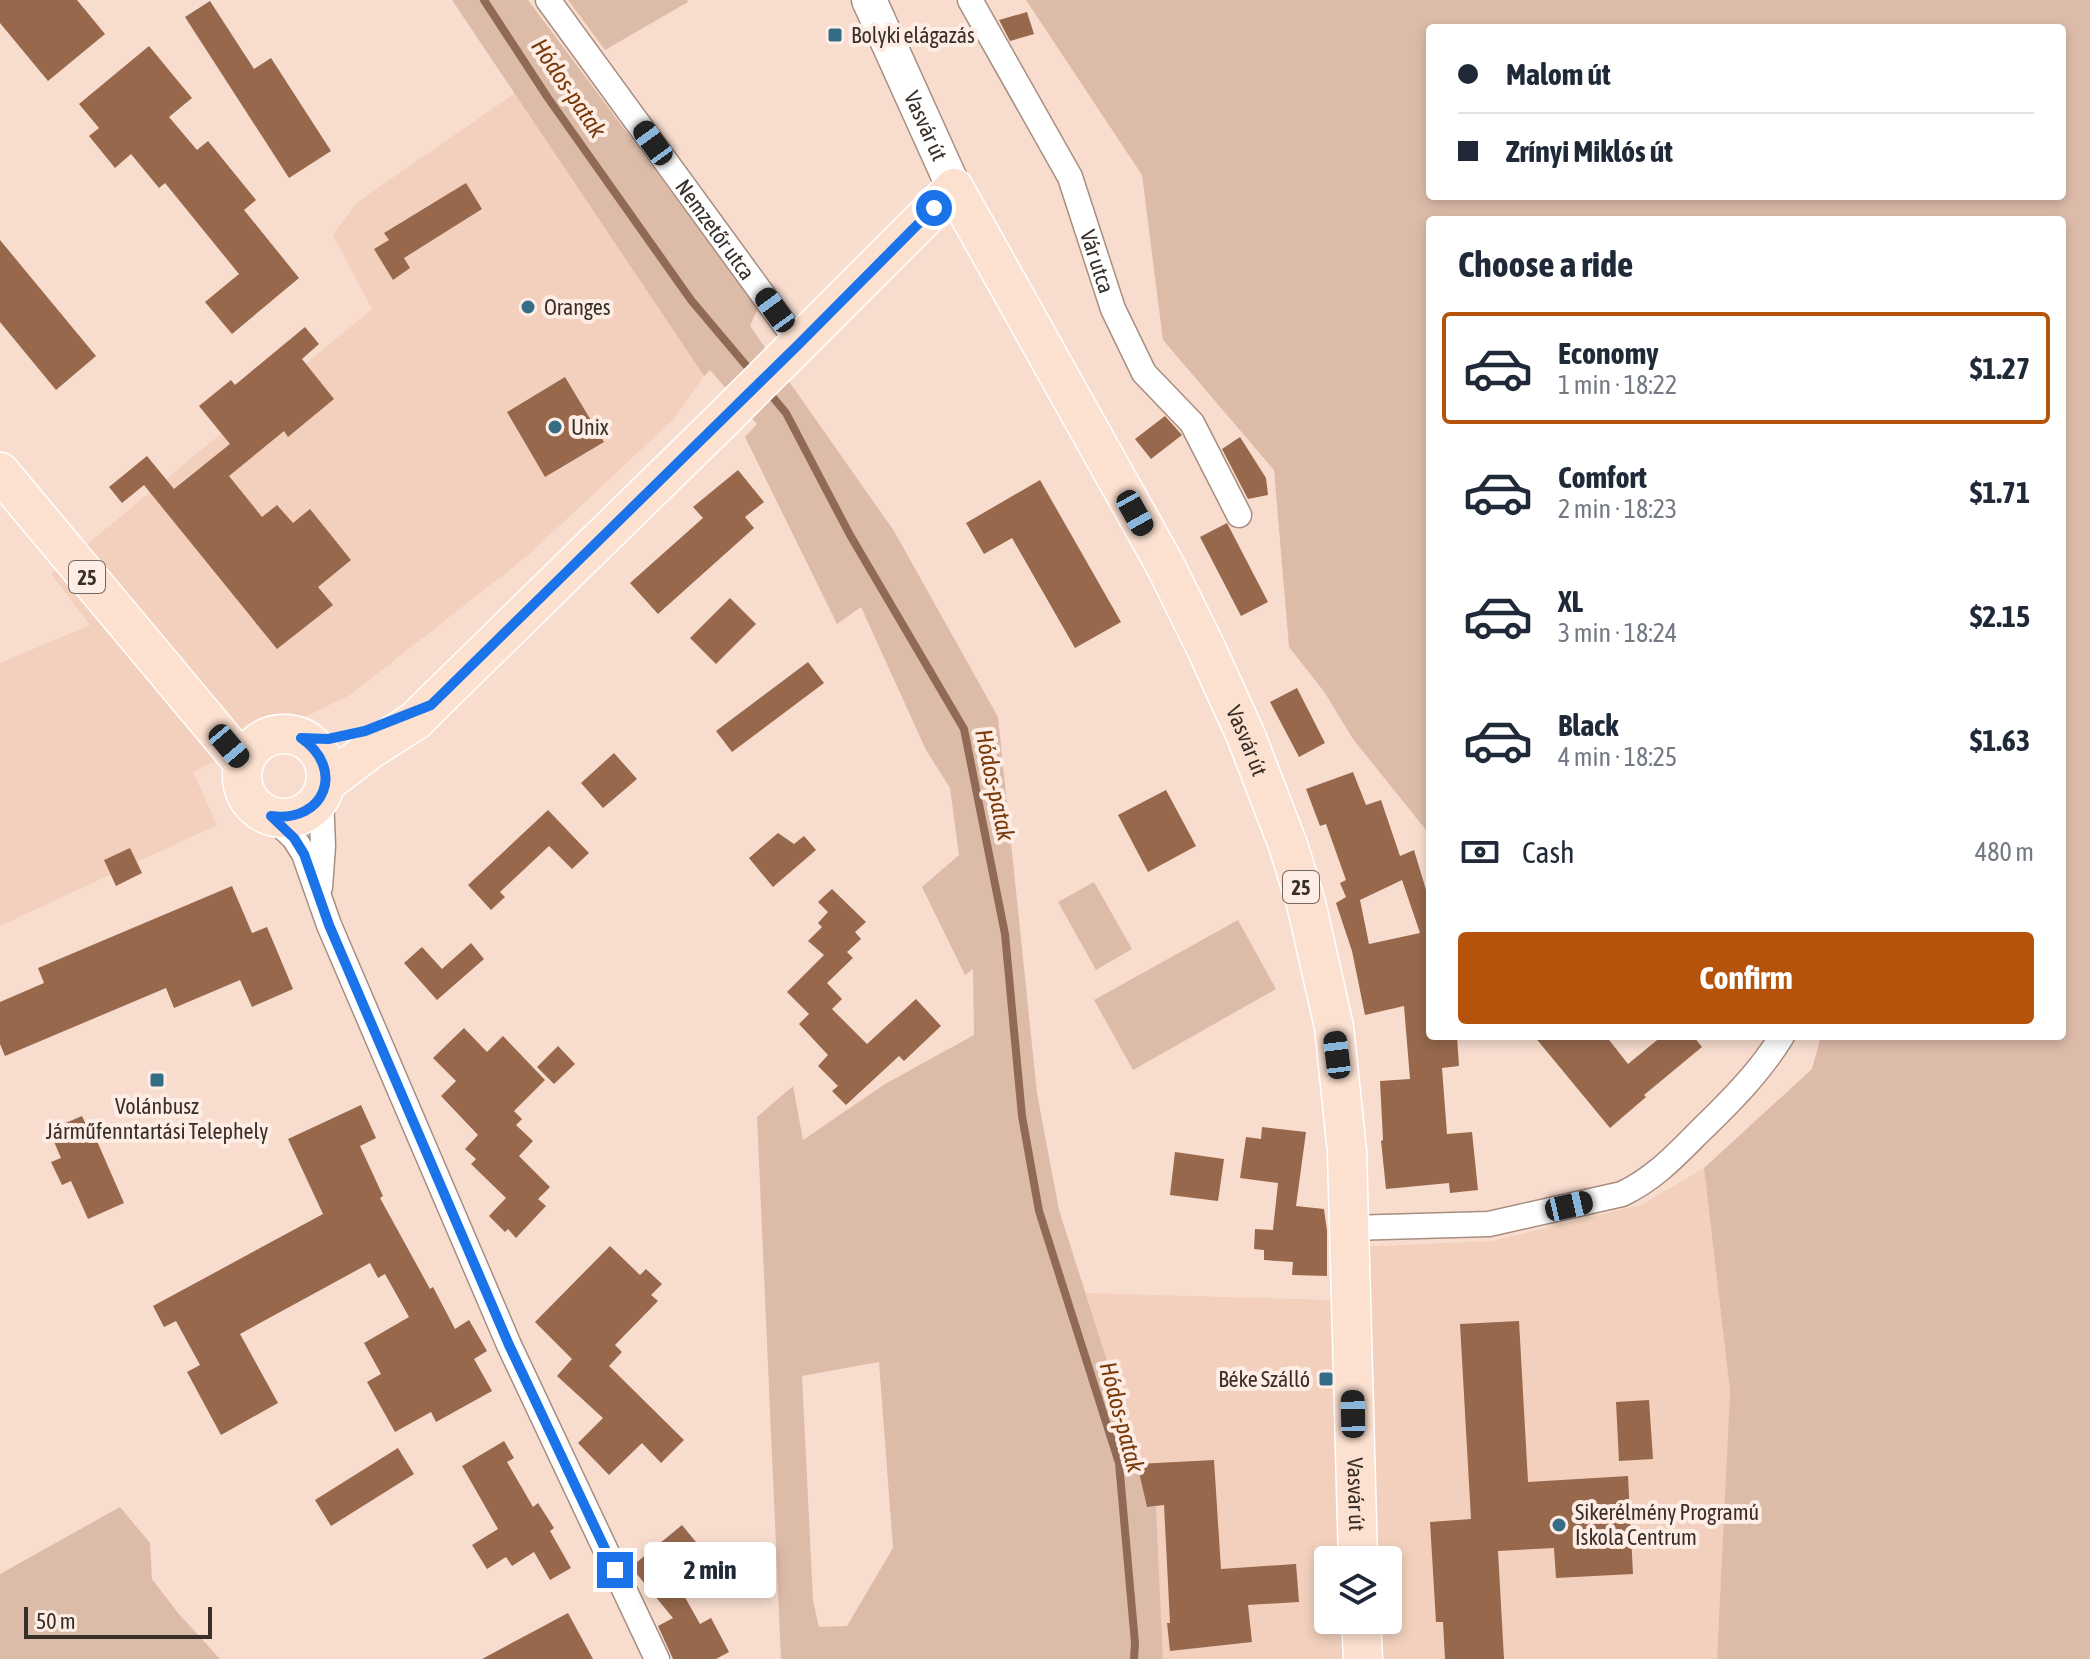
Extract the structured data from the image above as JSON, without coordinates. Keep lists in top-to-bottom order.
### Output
{
  "streets": {
    "main road": ["Vasvár út", "25"],
    "street": ["Nemzetőr utca", "Vár utca"]
  },
  "crossings": [
    ["Vasvár út", "25"],
    ["Nemzetőr utca", "25"]
  ],
  "water": ["Hódos-patak"],
  "places": {
    "transit": ["Bolyki elágazás", "Volánbusz Járműfenntartási Telephely", "Béke Szálló"],
    "other": ["Oranges", "Unix", "Sikerélmény Programú Iskola Centrum"]
  },
  "scale_bar": "50 m",
  "page": {
    "banner": ["Malom út", "Zrínyi Miklós út"],
    "heading": "Choose a ride",
    "list": [
      {
        "name": "Economy",
        "note": "1 min · 18:22",
        "value": "$1.27"
      },
      {
        "name": "Comfort",
        "note": "2 min · 18:23",
        "value": "$1.71"
      },
      {
        "name": "XL",
        "note": "3 min · 18:24",
        "value": "$2.15"
      },
      {
        "name": "Black",
        "note": "4 min · 18:25",
        "value": "$1.63"
      }
    ],
    "pay": ["Cash", "480 m"],
    "buttons": "Confirm",
    "bubble": "2 min",
    "scale": "50 m"
  }
}
